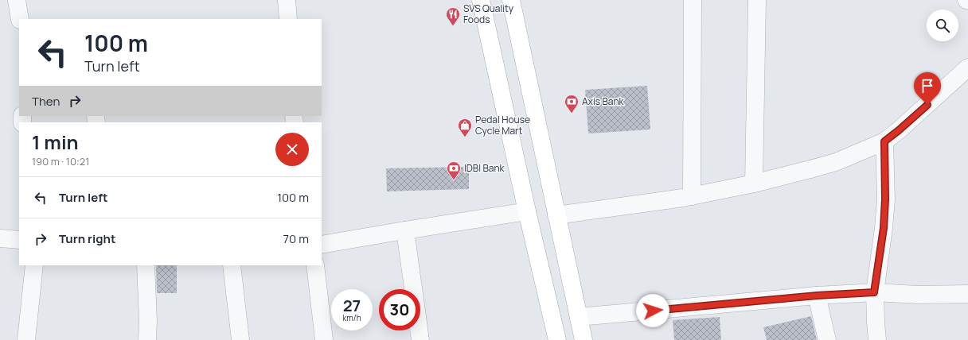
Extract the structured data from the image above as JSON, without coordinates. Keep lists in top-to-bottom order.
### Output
{
  "places": {
    "restaurant": ["SVS Quality Foods"],
    "bank": ["Axis Bank", "IDBI Bank"],
    "shop": ["Pedal House Cycle Mart"]
  },
  "page": {
    "turn": ["100 m", "Turn left"],
    "then": "Then",
    "heading": ["1 min", "190 m · 10:21"],
    "list": [
      {
        "name": "Turn left",
        "value": "100 m"
      },
      {
        "name": "Turn right",
        "value": "70 m"
      }
    ],
    "speed": "27 km/h",
    "limit": "30"
  }
}
